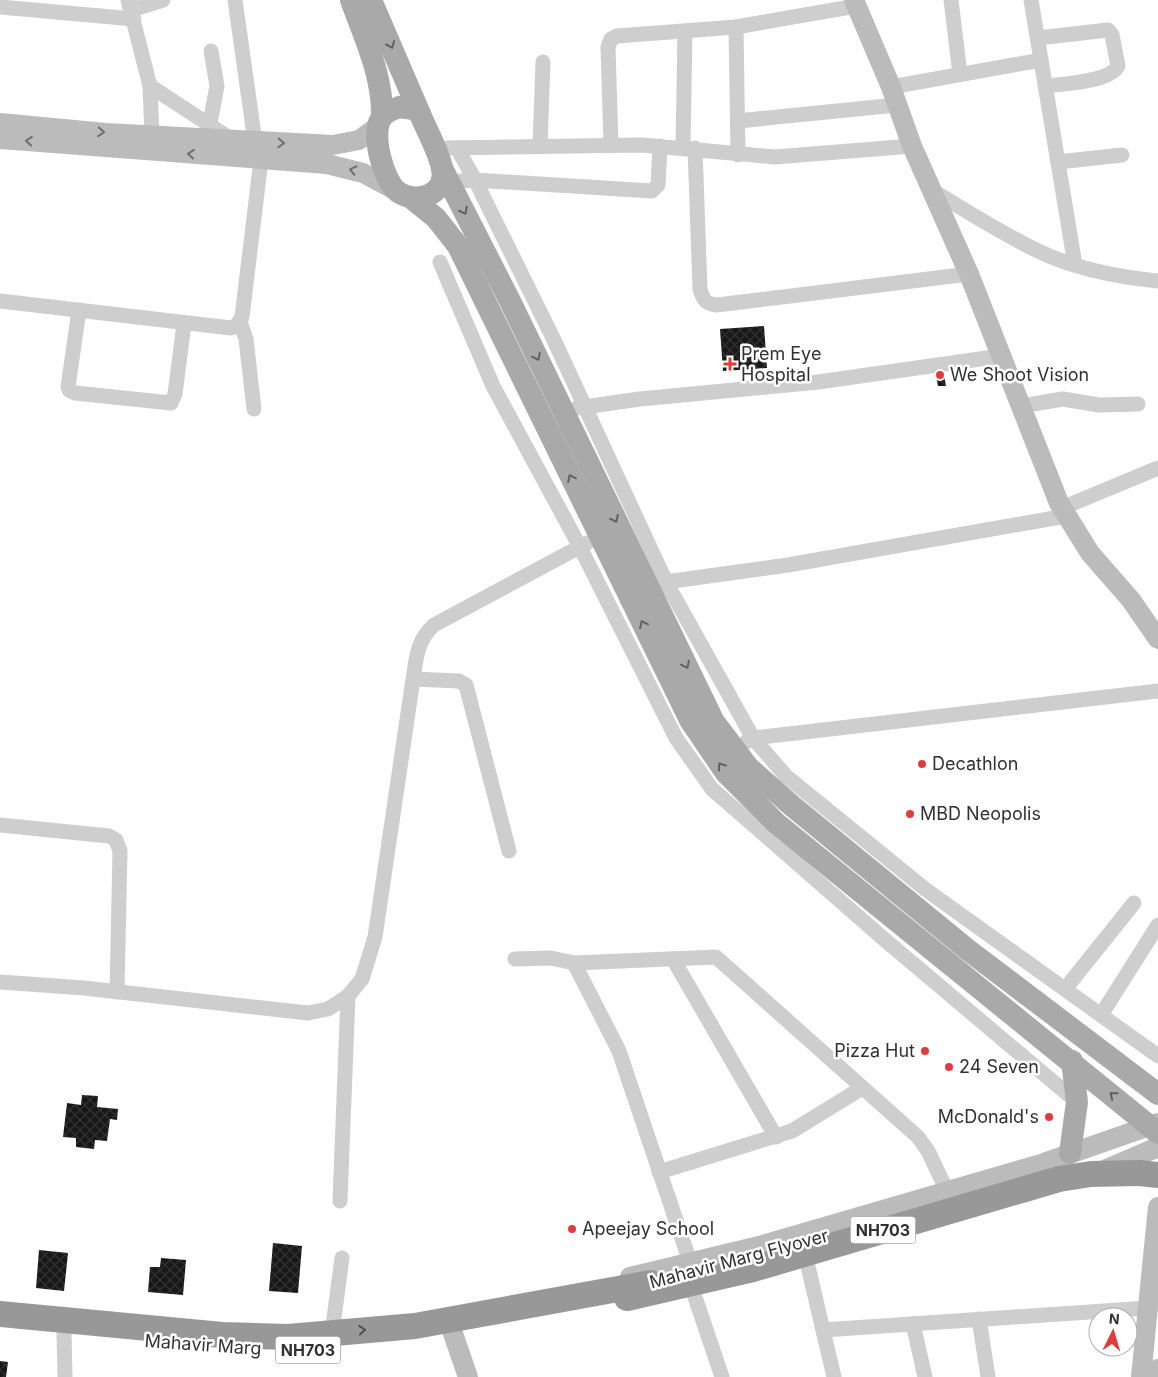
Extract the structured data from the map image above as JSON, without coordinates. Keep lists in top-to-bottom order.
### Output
{
  "streets": {
    "highway": ["NH703", "Mahavir Marg Flyover", "Mahavir Marg"]
  },
  "crossings": [
    ["Mahavir Marg Flyover", "Mahavir Marg"]
  ],
  "places": {
    "health": ["Prem Eye Hospital"],
    "other": [
      "We Shoot Vision",
      "Decathlon",
      "MBD Neopolis",
      "Pizza Hut",
      "24 Seven",
      "McDonald's",
      "Apeejay School"
    ]
  },
  "north": "top"
}
